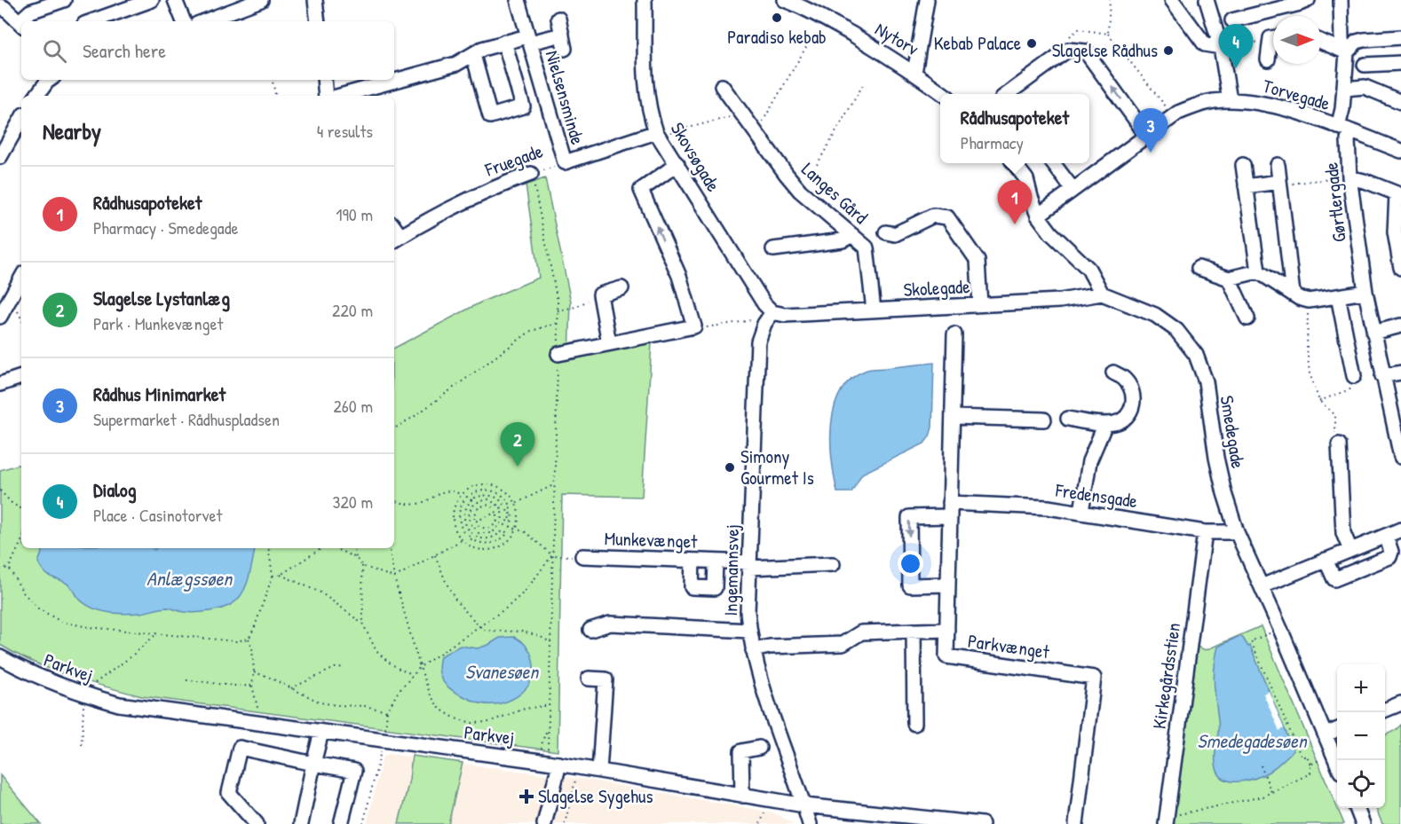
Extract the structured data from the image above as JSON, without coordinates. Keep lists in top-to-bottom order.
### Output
{
  "streets": {
    "street": [
      "Nytorv",
      "Torvegade",
      "Nielsensminde",
      "Skovsøgade",
      "Fruegade",
      "Langes Gård",
      "Gørtlergade",
      "Skolegade",
      "Smedegade",
      "Fredensgade",
      "Munkevænget",
      "Ingemannsvej",
      "Parkvænget",
      "Parkvej",
      "Kirkegårdsstien"
    ]
  },
  "crossings": [
    ["Torvegade", "Gørtlergade"],
    ["Nielsensminde", "Fruegade"],
    ["Skovsøgade", "Fruegade"],
    ["Skovsøgade", "Skolegade"],
    ["Skovsøgade", "Ingemannsvej"],
    ["Langes Gård", "Skolegade"],
    ["Skolegade", "Smedegade"],
    ["Skolegade", "Ingemannsvej"],
    ["Smedegade", "Fredensgade"],
    ["Fredensgade", "Parkvænget"],
    ["Fredensgade", "Kirkegårdsstien"],
    ["Munkevænget", "Ingemannsvej"],
    ["Ingemannsvej", "Parkvej"]
  ],
  "water": ["Anlægssøen", "Svanesøen", "Smedegadesøen"],
  "places": {
    "other": [
      "Paradiso kebab",
      "Kebab Palace",
      "Slagelse Rådhus",
      "Simony Gourmet Is"
    ],
    "health": ["Slagelse Sygehus"]
  },
  "north": "right",
  "page": {
    "search": "Search here",
    "pins": [
      "4",
      "3",
      "1",
      "2"
    ],
    "popup": ["Rådhusapoteket", "Pharmacy"],
    "heading": ["Nearby", "4 results"],
    "list": [
      {
        "mark": "1",
        "name": "Rådhusapoteket",
        "note": "Pharmacy · Smedegade",
        "value": "190 m"
      },
      {
        "mark": "2",
        "name": "Slagelse Lystanlæg",
        "note": "Park · Munkevænget",
        "value": "220 m"
      },
      {
        "mark": "3",
        "name": "Rådhus Minimarket",
        "note": "Supermarket · Rådhuspladsen",
        "value": "260 m"
      },
      {
        "mark": "4",
        "name": "Dialog",
        "note": "Place · Casinotorvet",
        "value": "320 m"
      }
    ],
    "map_buttons": ["+", "−"]
  }
}
